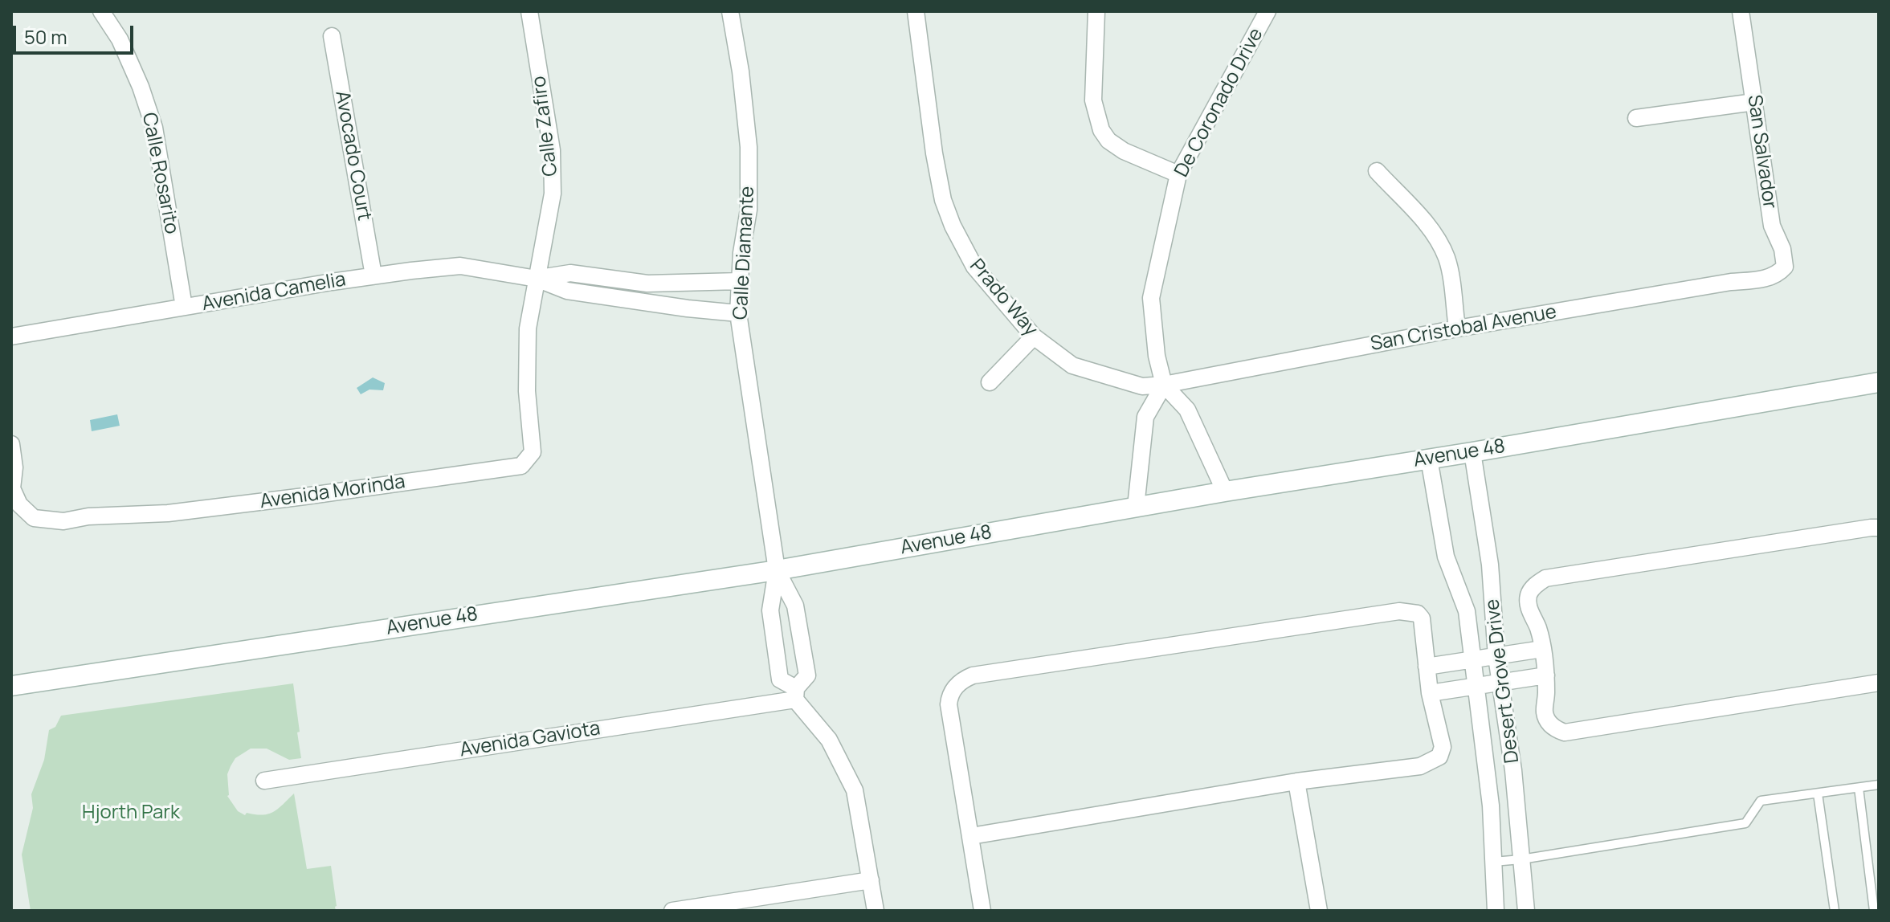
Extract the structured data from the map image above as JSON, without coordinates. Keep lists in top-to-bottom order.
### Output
{
  "streets": {
    "main road": ["Avenue 48"],
    "street": [
      "De Coronado Drive",
      "Calle Zafiro",
      "San Salvador",
      "Avocado Court",
      "Calle Rosarito",
      "Calle Diamante",
      "Avenida Camelia",
      "Prado Way",
      "San Cristobal Avenue",
      "Avenida Morinda",
      "Desert Grove Drive",
      "Avenida Gaviota"
    ]
  },
  "crossings": [
    ["De Coronado Drive", "Prado Way"],
    ["De Coronado Drive", "San Cristobal Avenue"],
    ["De Coronado Drive", "Avenue 48"],
    ["Calle Zafiro", "Avenida Camelia"],
    ["Calle Zafiro", "Avenida Morinda"],
    ["San Salvador", "San Cristobal Avenue"],
    ["Avocado Court", "Avenida Camelia"],
    ["Calle Rosarito", "Avenida Camelia"],
    ["Calle Diamante", "Avenida Camelia"],
    ["Calle Diamante", "Avenue 48"],
    ["Avenida Camelia", "Avenida Morinda"],
    ["Prado Way", "San Cristobal Avenue"],
    ["Avenue 48", "Desert Grove Drive"]
  ],
  "parks": ["Hjorth Park"],
  "scale_bar": "50 m"
}
